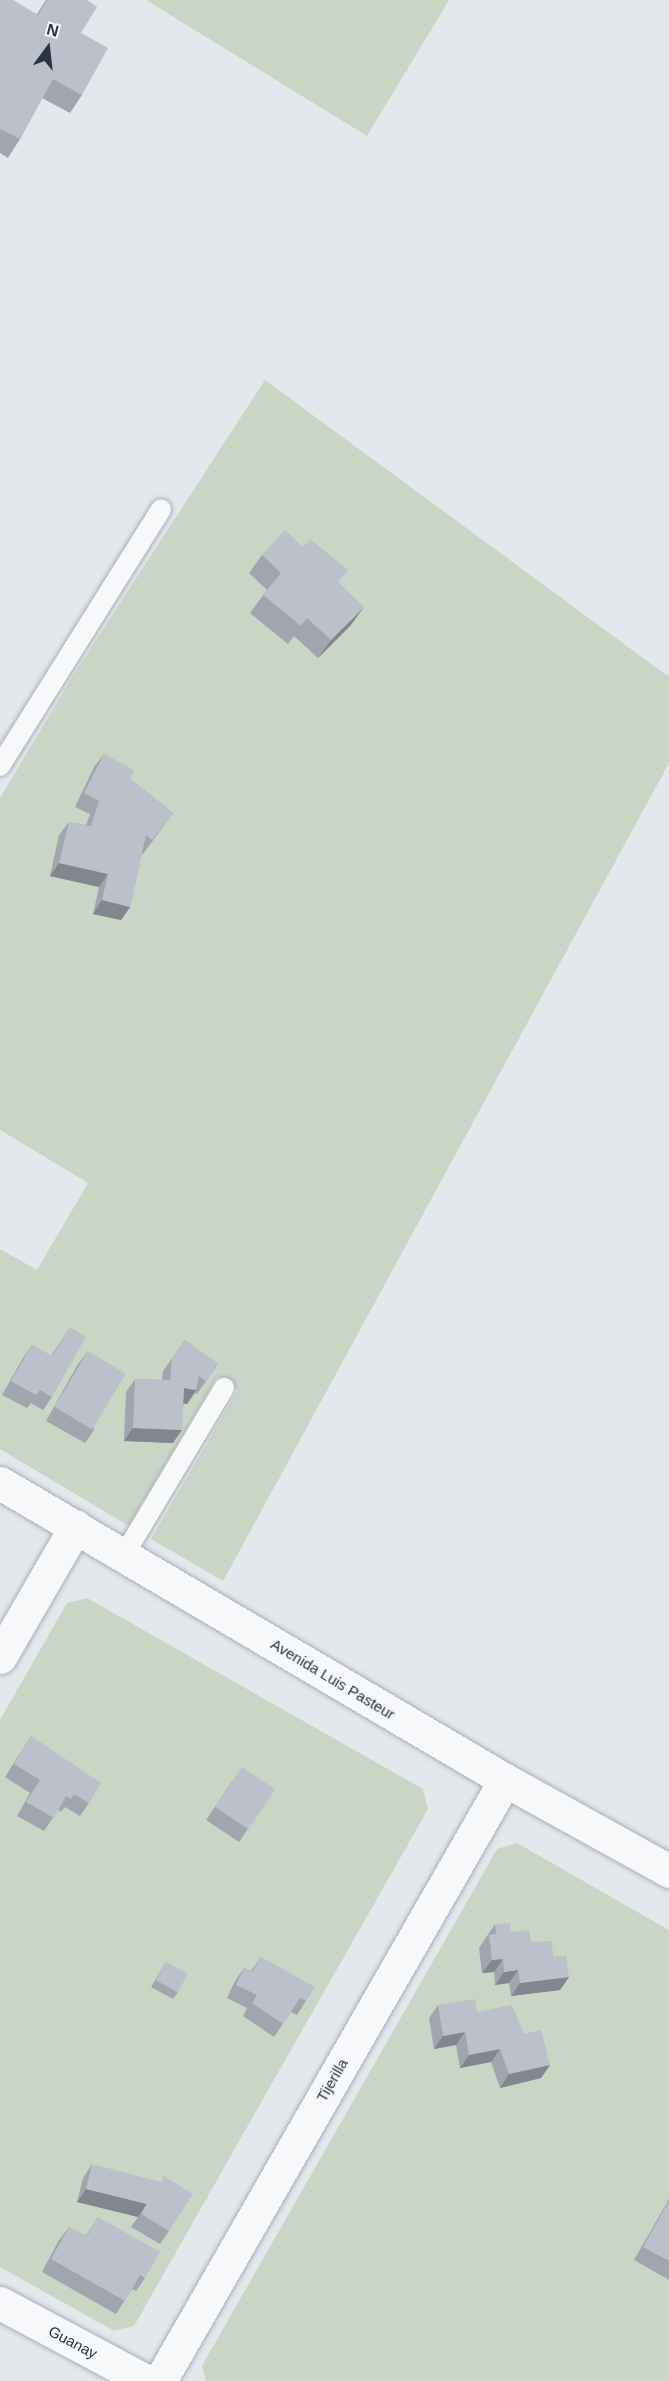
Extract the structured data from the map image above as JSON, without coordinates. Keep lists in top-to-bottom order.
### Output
{
  "streets": {
    "street": ["Avenida Luis Pasteur", "Tijerilla", "Guanay"]
  },
  "crossings": [
    ["Avenida Luis Pasteur", "Tijerilla"]
  ],
  "north": "top"
}
